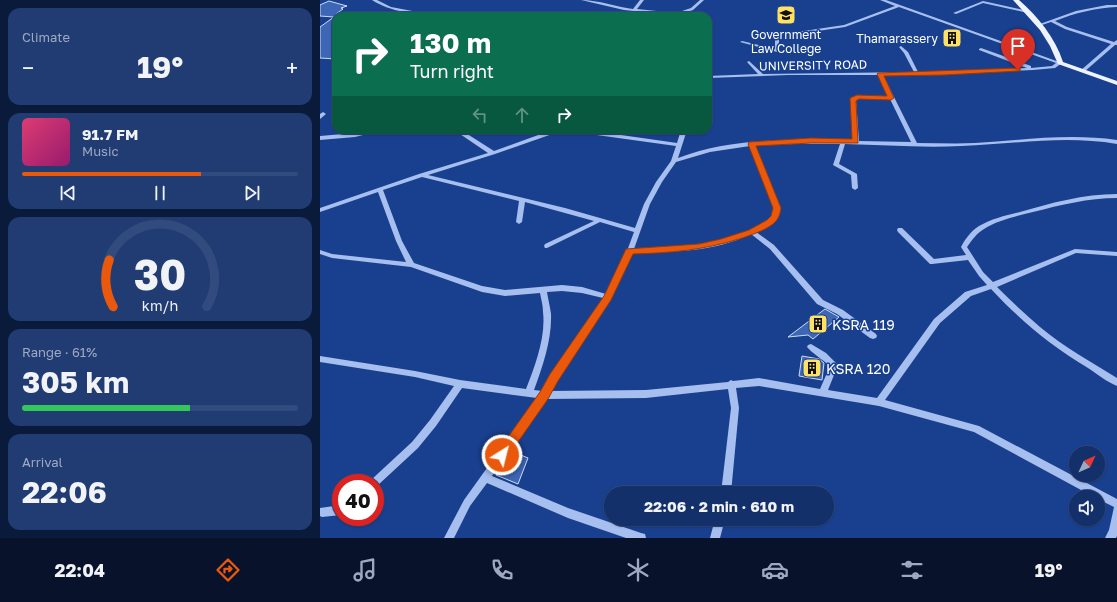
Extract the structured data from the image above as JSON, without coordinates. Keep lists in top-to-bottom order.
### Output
{
  "streets": {
    "street": ["UNIVERSITY ROAD"]
  },
  "places": {
    "school or university": ["Government Law College"],
    "building": ["Thamarassery", "KSRA 119", "KSRA 120"]
  },
  "north": "top right",
  "page": {
    "tile": [
      "Climate",
      ["Range · 61%", "305 km"],
      ["Arrival", "22:06"]
    ],
    "turn": ["130 m", "Turn right"],
    "heat": ["−", "19°", "+"],
    "song": ["91.7 FM", "Music"],
    "limit": "40",
    "trip": "22:06 · 2 min · 610 m",
    "tabs": ["22:04", "19°"],
    "gauge": ["30", "km/h"]
  }
}
